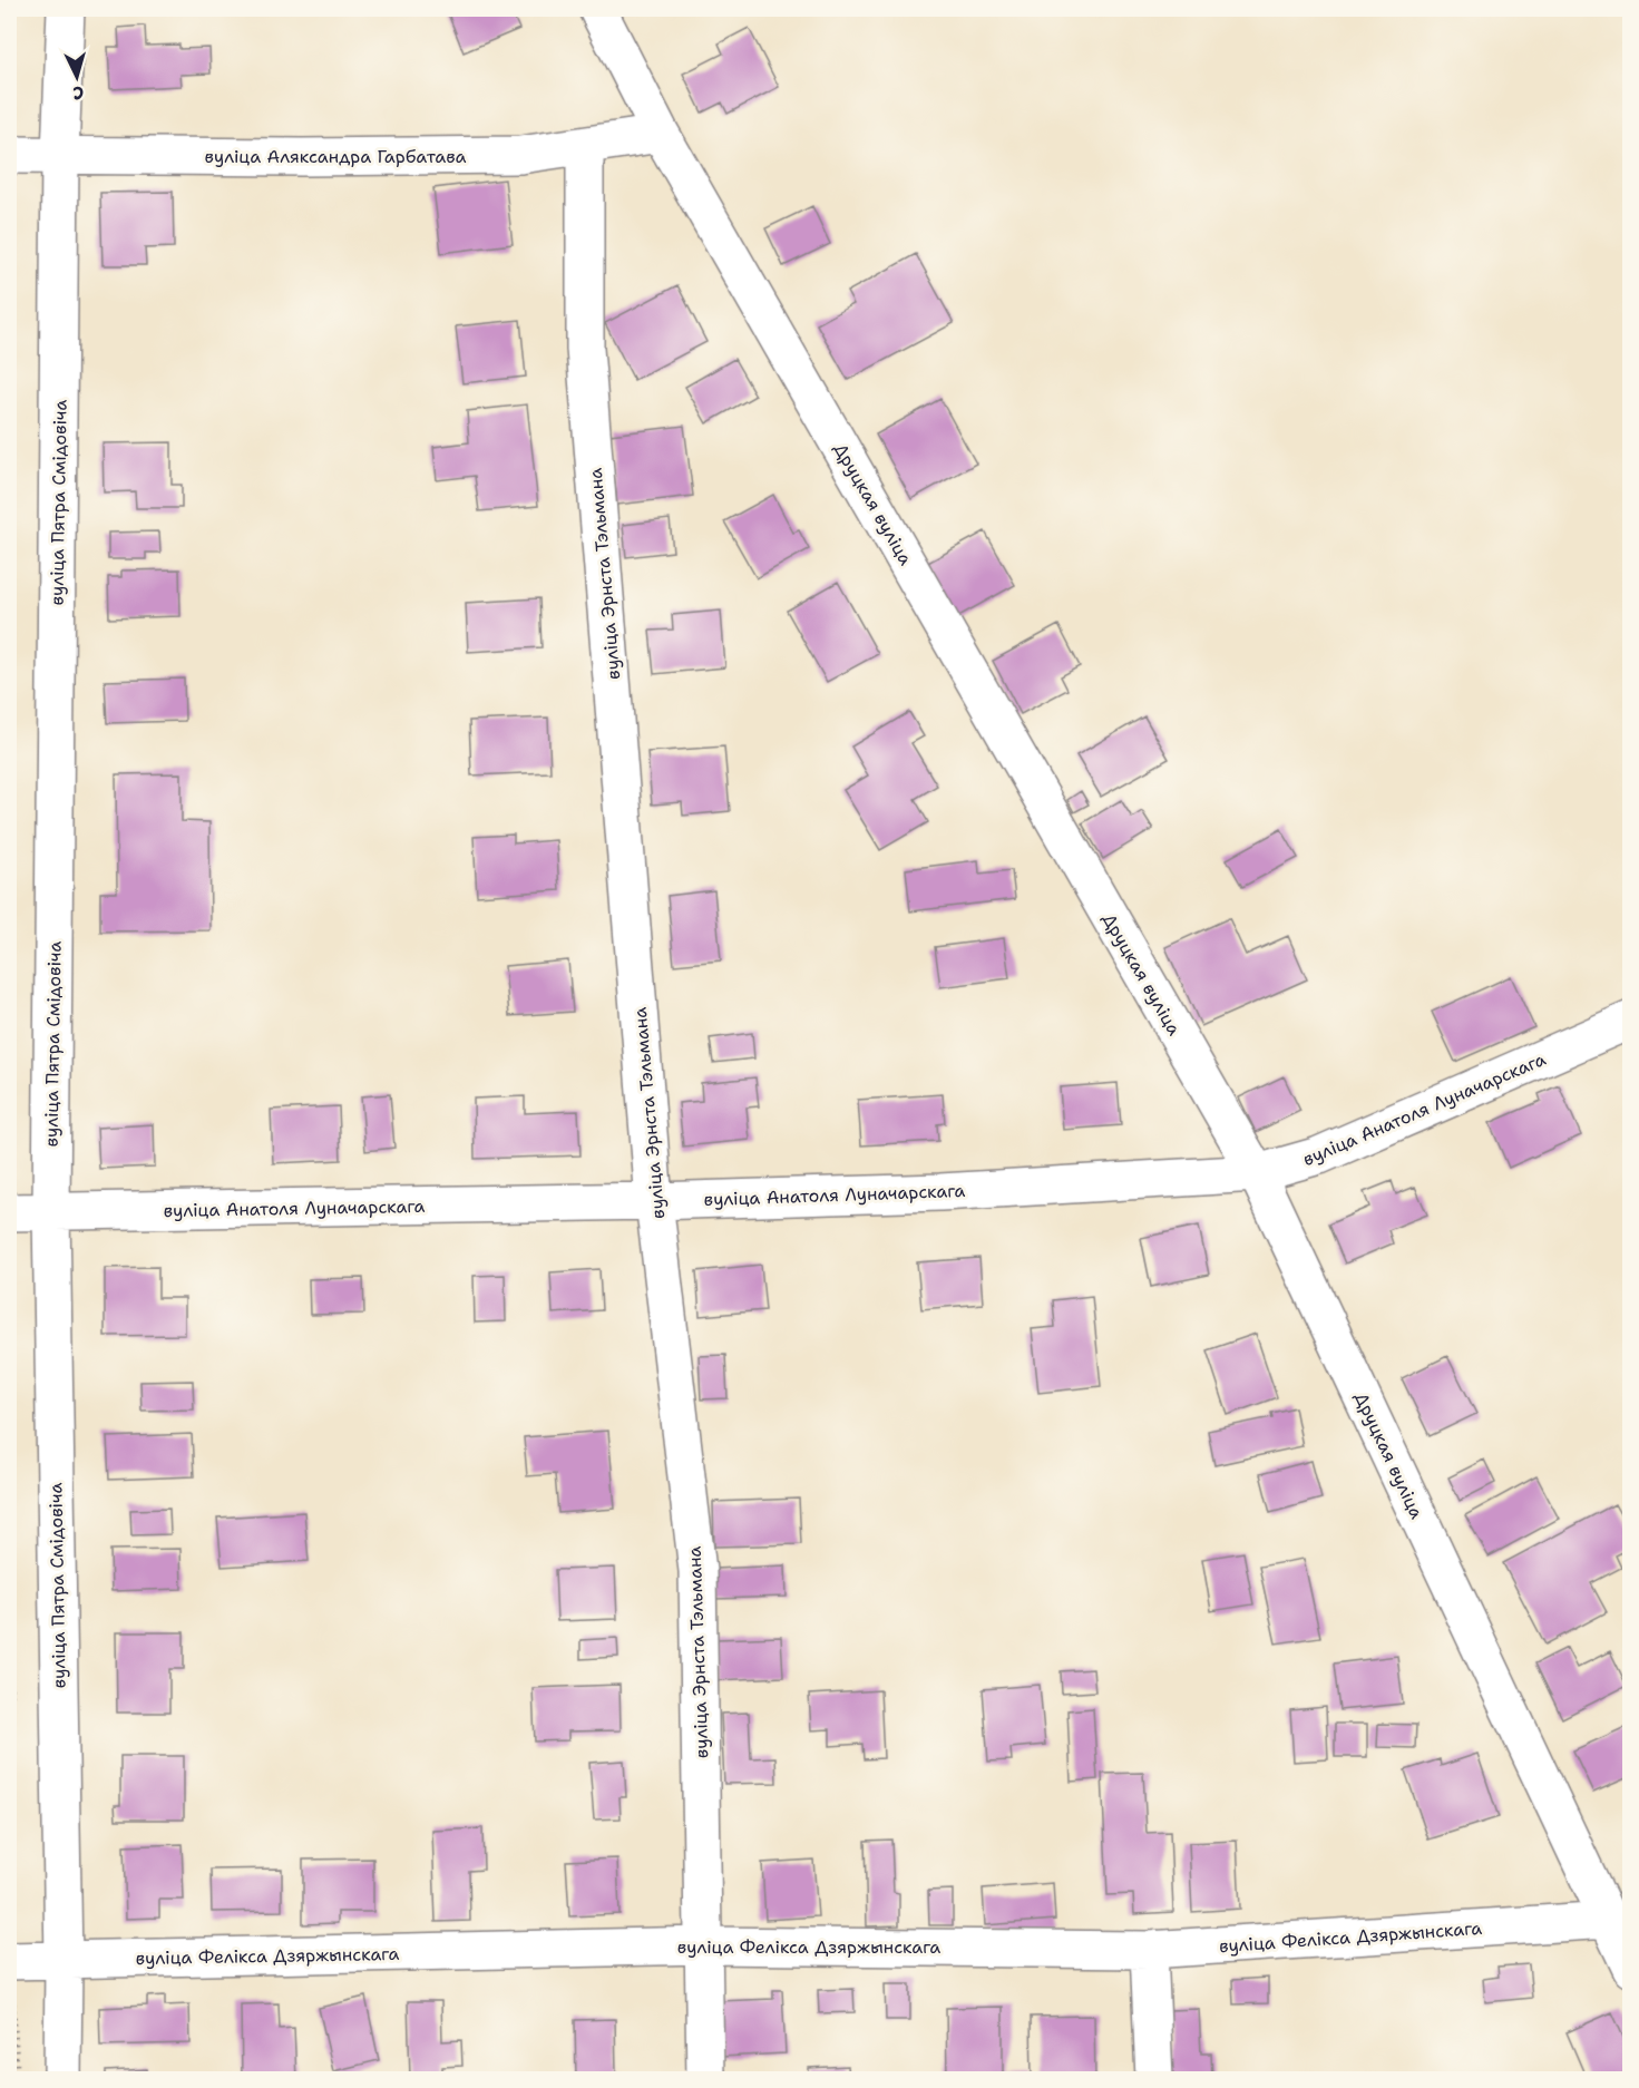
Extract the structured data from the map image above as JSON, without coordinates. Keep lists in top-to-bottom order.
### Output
{
  "streets": {
    "street": [
      "вуліца Аляксандра Гарбатава",
      "вуліца Пятра Смідовіча",
      "Друцкая вуліца",
      "вуліца Эрнста Тэльмана",
      "вуліца Анатоля Луначарскага",
      "вуліца Фелікса Дзяржынскага"
    ]
  },
  "crossings": [
    ["вуліца Аляксандра Гарбатава", "вуліца Пятра Смідовіча"],
    ["вуліца Аляксандра Гарбатава", "Друцкая вуліца"],
    ["вуліца Аляксандра Гарбатава", "вуліца Эрнста Тэльмана"],
    ["вуліца Пятра Смідовіча", "вуліца Анатоля Луначарскага"],
    ["вуліца Пятра Смідовіча", "вуліца Фелікса Дзяржынскага"],
    ["Друцкая вуліца", "вуліца Анатоля Луначарскага"],
    ["Друцкая вуліца", "вуліца Фелікса Дзяржынскага"],
    ["вуліца Эрнста Тэльмана", "вуліца Анатоля Луначарскага"],
    ["вуліца Эрнста Тэльмана", "вуліца Фелікса Дзяржынскага"]
  ],
  "north": "bottom"
}
